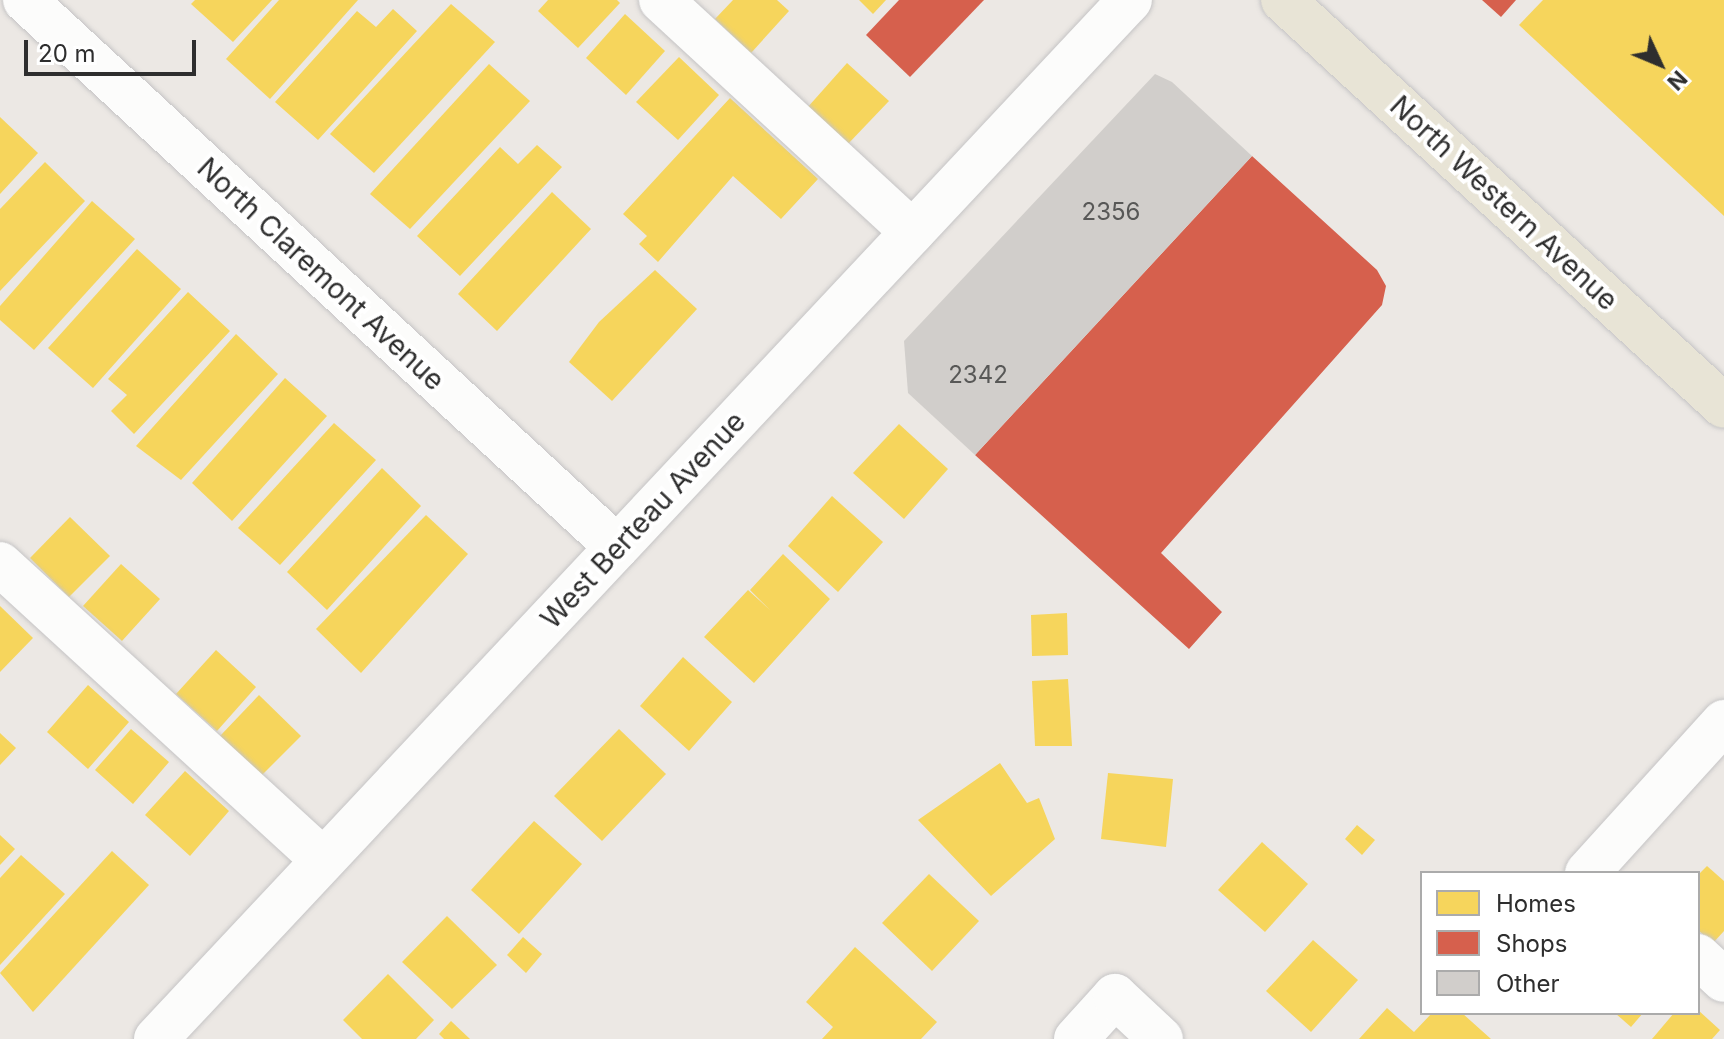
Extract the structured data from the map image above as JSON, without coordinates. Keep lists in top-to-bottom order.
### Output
{
  "streets": {
    "main road": ["North Western Avenue"],
    "street": ["North Claremont Avenue", "West Berteau Avenue"]
  },
  "crossings": [
    ["North Claremont Avenue", "West Berteau Avenue"]
  ],
  "house_numbers": ["2356", "2342"],
  "legend": ["Homes", "Shops", "Other"],
  "scale_bar": "20 m",
  "north": "bottom right"
}
